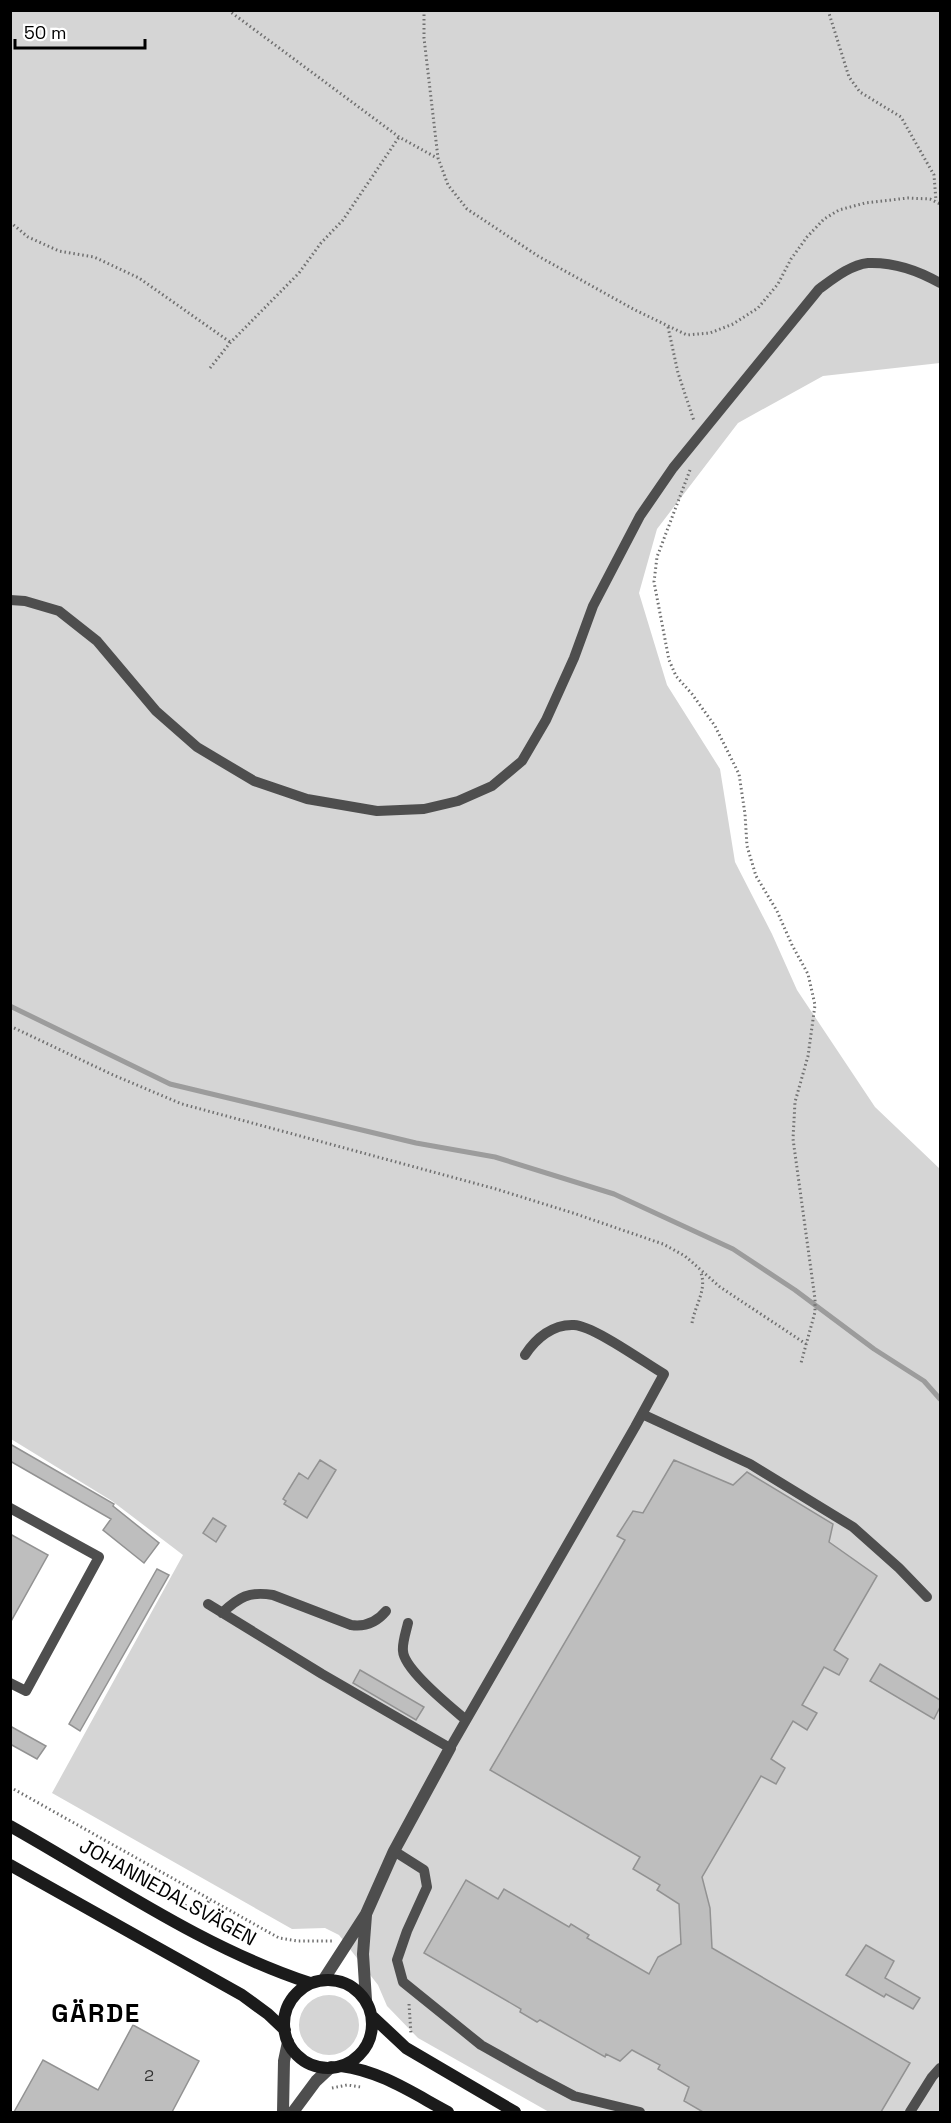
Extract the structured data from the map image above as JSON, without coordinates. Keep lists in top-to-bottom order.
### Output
{
  "streets": {
    "main road": ["JOHANNEDALSVÄGEN"]
  },
  "districts": ["GÄRDE"],
  "house_numbers": ["2"],
  "scale_bar": "50 m"
}
